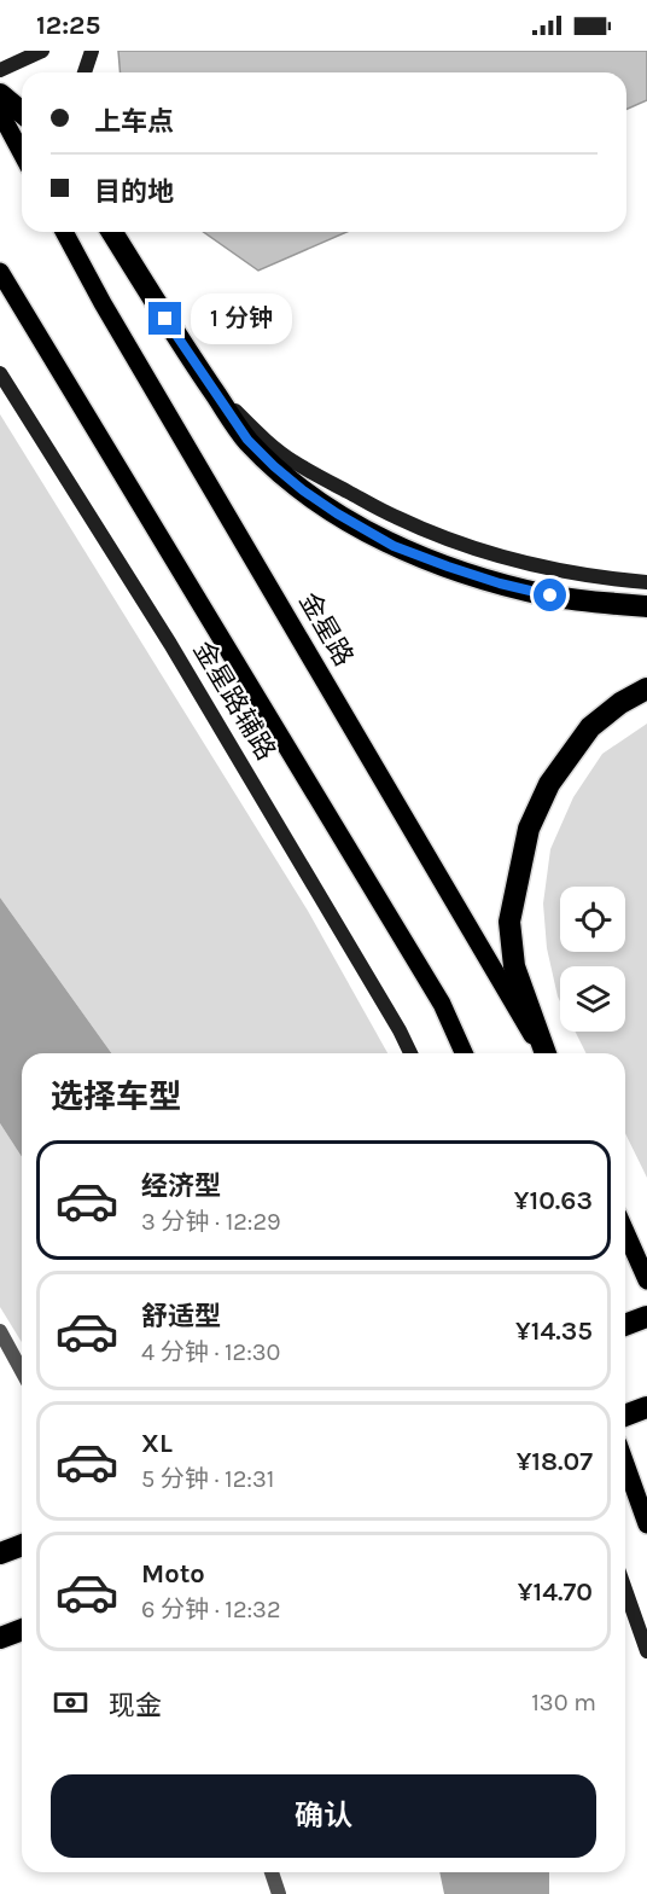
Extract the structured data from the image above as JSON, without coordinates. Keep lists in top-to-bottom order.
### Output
{
  "streets": {
    "main road": ["金星路"],
    "street": ["金星路辅路"]
  },
  "page": {
    "status": "12:25",
    "banner": ["上车点", "目的地"],
    "bubble": "1 分钟",
    "heading": "选择车型",
    "list": [
      {
        "name": "经济型",
        "note": "3 分钟 · 12:29",
        "value": "¥10.63"
      },
      {
        "name": "舒适型",
        "note": "4 分钟 · 12:30",
        "value": "¥14.35"
      },
      {
        "name": "XL",
        "note": "5 分钟 · 12:31",
        "value": "¥18.07"
      },
      {
        "name": "Moto",
        "note": "6 分钟 · 12:32",
        "value": "¥14.70"
      }
    ],
    "pay": ["现金", "130 m"],
    "buttons": "确认"
  }
}
